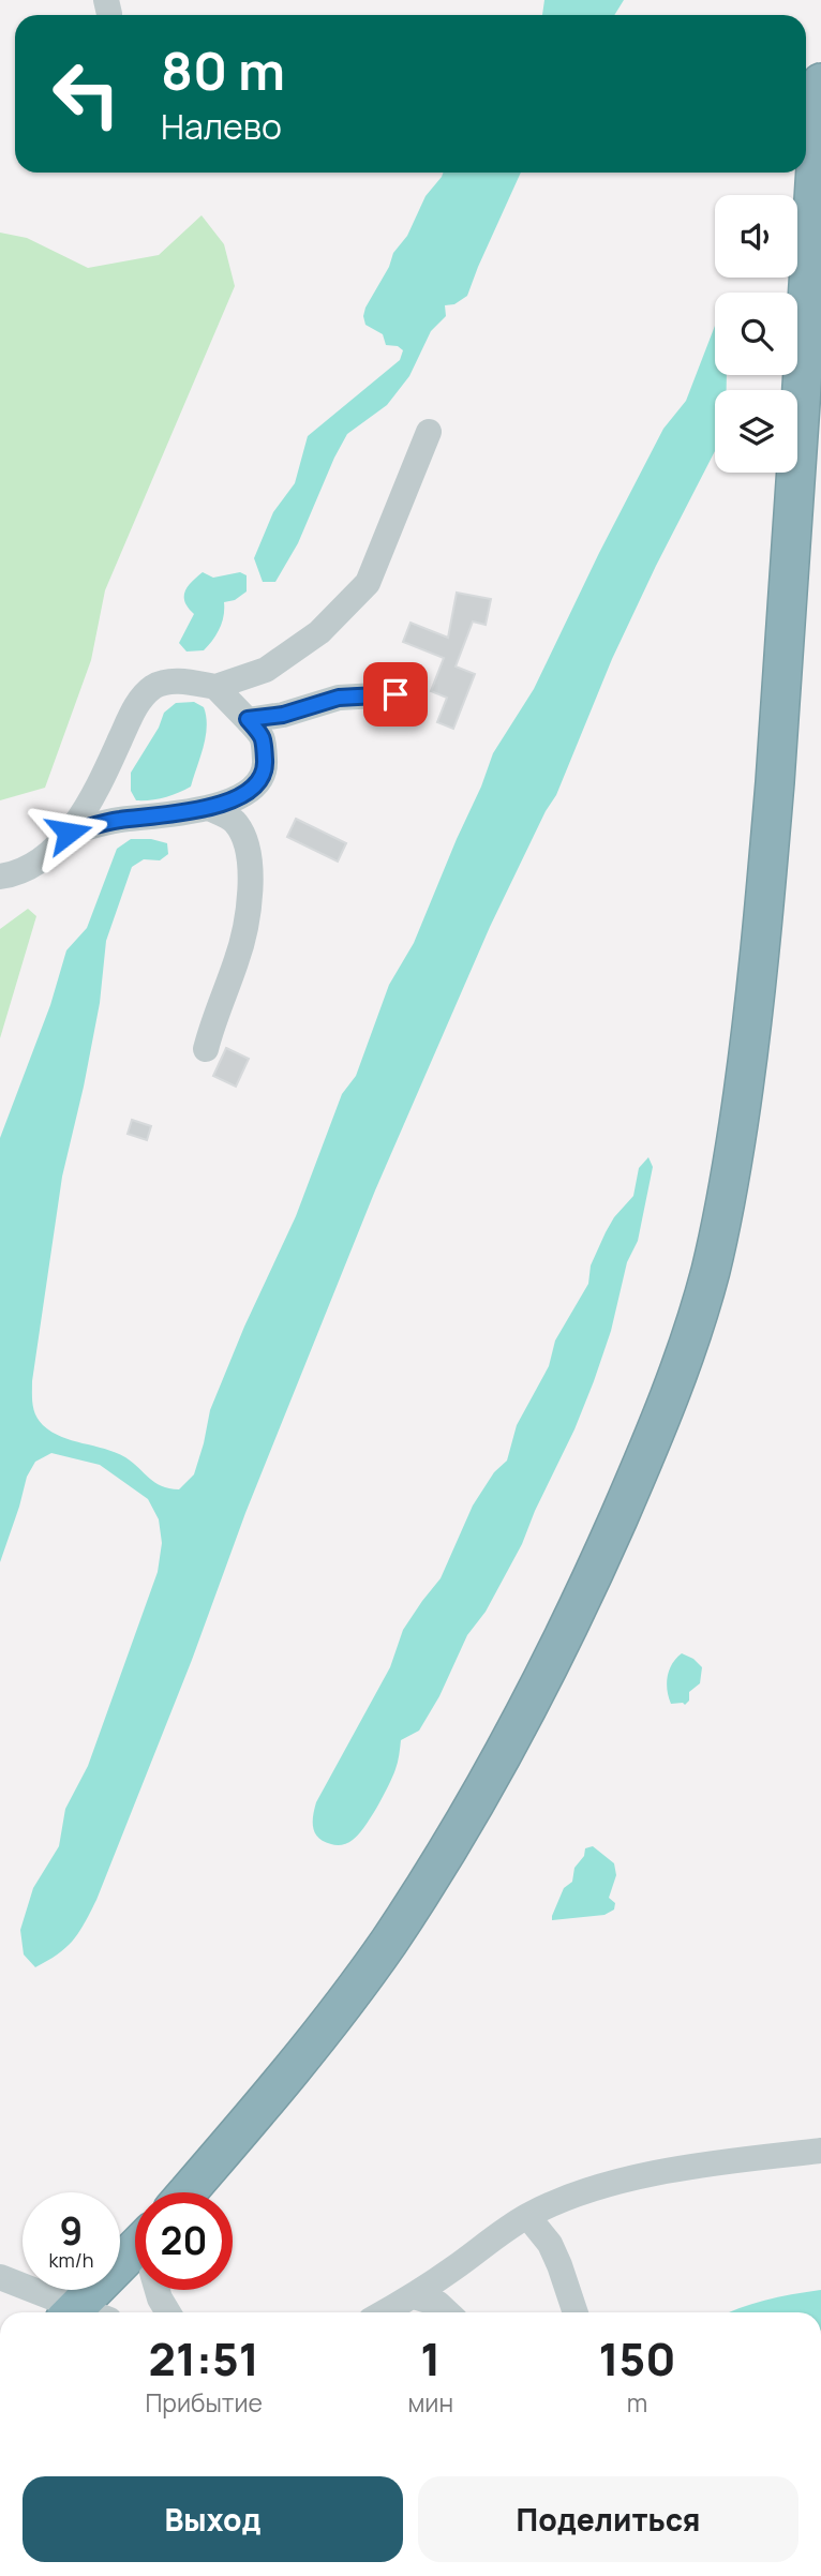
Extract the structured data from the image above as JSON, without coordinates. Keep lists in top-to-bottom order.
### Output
{
  "page": {
    "turn": ["80 m", "Налево"],
    "speed": "9 km/h",
    "limit": "20",
    "eta": [
      "21:51",
      "Прибытие",
      "1",
      "мин",
      "150",
      "m"
    ],
    "buttons": ["Выход", "Поделиться"]
  }
}
